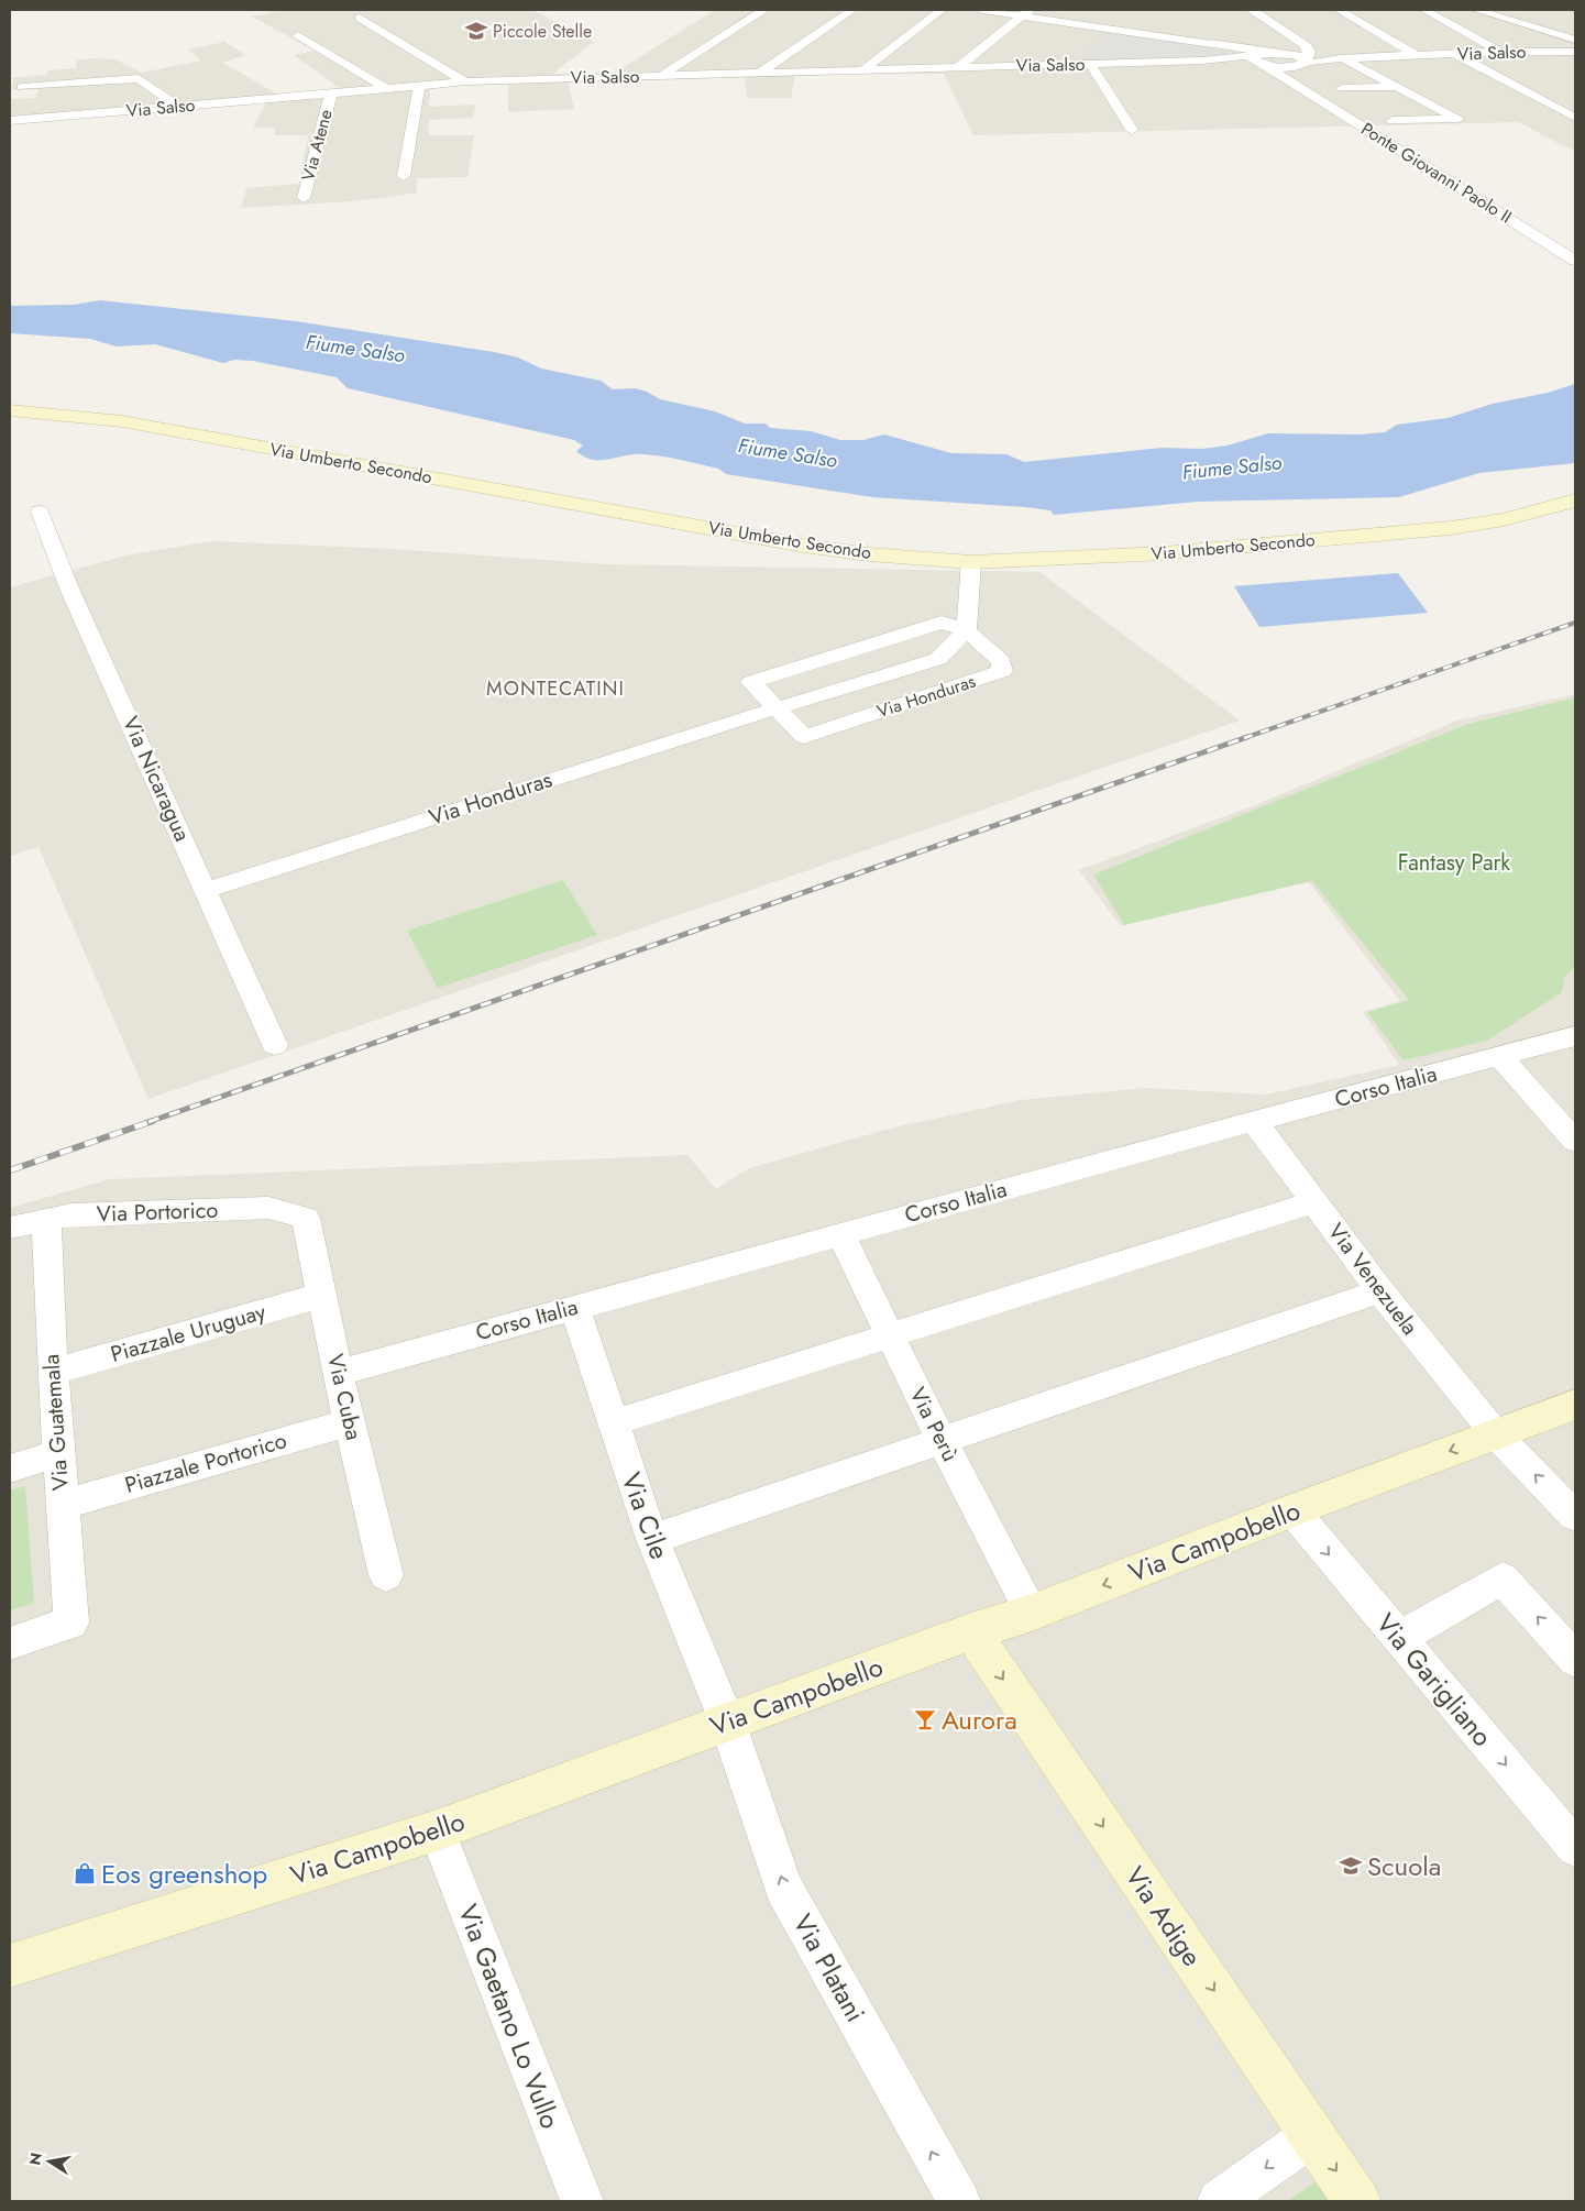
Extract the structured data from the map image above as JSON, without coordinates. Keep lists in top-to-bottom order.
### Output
{
  "streets": {
    "main road": ["Via Umberto Secondo", "Via Campobello", "Via Adige"],
    "street": [
      "Via Salso",
      "Via Atene",
      "Ponte Giovanni Paolo II",
      "Via Honduras",
      "Via Nicaragua",
      "Corso Italia",
      "Via Portorico",
      "Via Venezuela",
      "Piazzale Uruguay",
      "Via Cuba",
      "Via Guatemala",
      "Via Perù",
      "Piazzale Portorico",
      "Via Cile",
      "Via Garigliano",
      "Via Platani",
      "Via Gaetano Lo Vullo"
    ]
  },
  "crossings": [
    ["Via Salso", "Via Atene"],
    ["Via Honduras", "Via Nicaragua"],
    ["Corso Italia", "Via Venezuela"],
    ["Corso Italia", "Via Cuba"],
    ["Corso Italia", "Via Perù"],
    ["Corso Italia", "Via Cile"],
    ["Via Portorico", "Via Cuba"],
    ["Via Portorico", "Via Guatemala"],
    ["Via Venezuela", "Via Campobello"],
    ["Piazzale Uruguay", "Via Cuba"],
    ["Piazzale Uruguay", "Via Guatemala"],
    ["Via Cuba", "Piazzale Portorico"],
    ["Via Guatemala", "Piazzale Portorico"],
    ["Via Perù", "Via Campobello"],
    ["Via Cile", "Via Campobello"],
    ["Via Cile", "Via Platani"],
    ["Via Campobello", "Via Garigliano"],
    ["Via Campobello", "Via Adige"],
    ["Via Campobello", "Via Platani"],
    ["Via Campobello", "Via Gaetano Lo Vullo"]
  ],
  "one_way": ["Via Garigliano", "Via Adige", "Via Platani"],
  "districts": ["MONTECATINI"],
  "water": ["Fiume Salso"],
  "parks": ["Fantasy Park"],
  "places": {
    "school or university": ["Piccole Stelle", "Scuola"],
    "bar": ["Aurora"],
    "shop": ["Eos greenshop"]
  },
  "north": "left"
}
